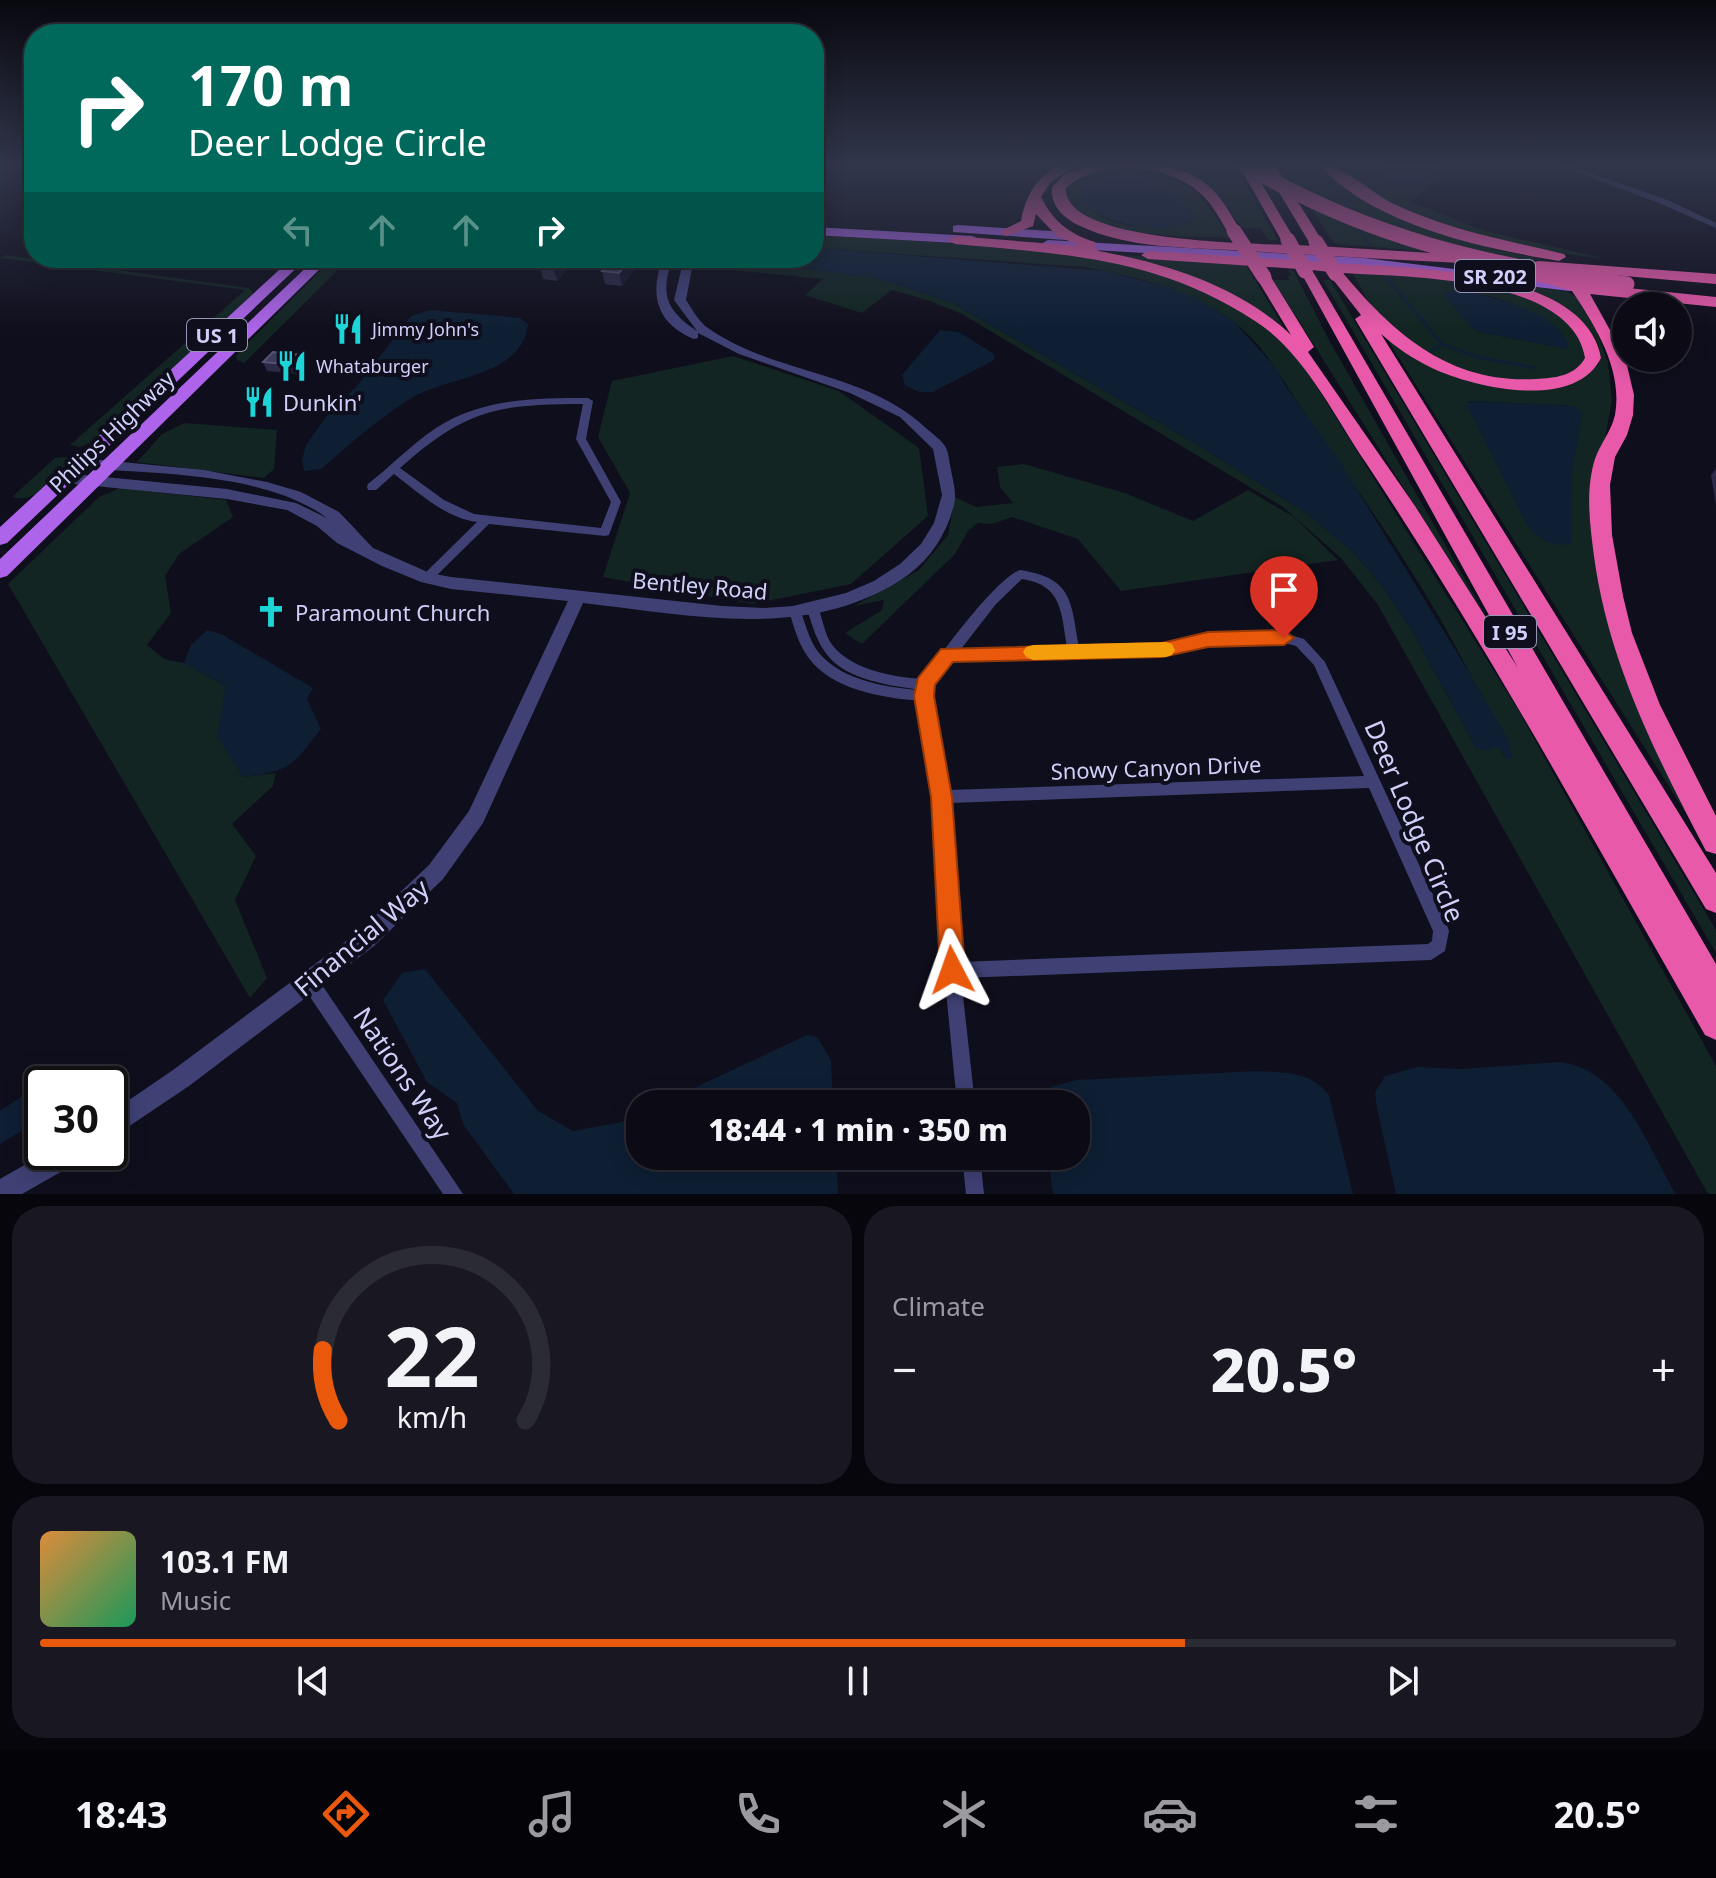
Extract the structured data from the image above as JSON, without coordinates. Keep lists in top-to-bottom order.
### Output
{
  "streets": {
    "highway": ["SR 202", "I 95"],
    "main road": ["US 1", "Philips Highway"],
    "street": [
      "Bentley Road",
      "Snowy Canyon Drive",
      "Deer Lodge Circle",
      "Financial Way",
      "Nations Way"
    ]
  },
  "crossings": [
    ["Philips Highway", "Bentley Road"],
    ["Bentley Road", "Financial Way"],
    ["Snowy Canyon Drive", "Deer Lodge Circle"],
    ["Financial Way", "Nations Way"]
  ],
  "places": {
    "restaurant": ["Jimmy John's", "Whataburger", "Dunkin'"],
    "church": ["Paramount Church"]
  },
  "page": {
    "turn": ["170 m", "Deer Lodge Circle"],
    "limit": "30",
    "trip": "18:44 · 1 min · 350 m",
    "tile": "Climate",
    "heat": ["−", "20.5°", "+"],
    "song": ["103.1 FM", "Music"],
    "tabs": ["18:43", "20.5°"],
    "gauge": ["22", "km/h"]
  }
}
